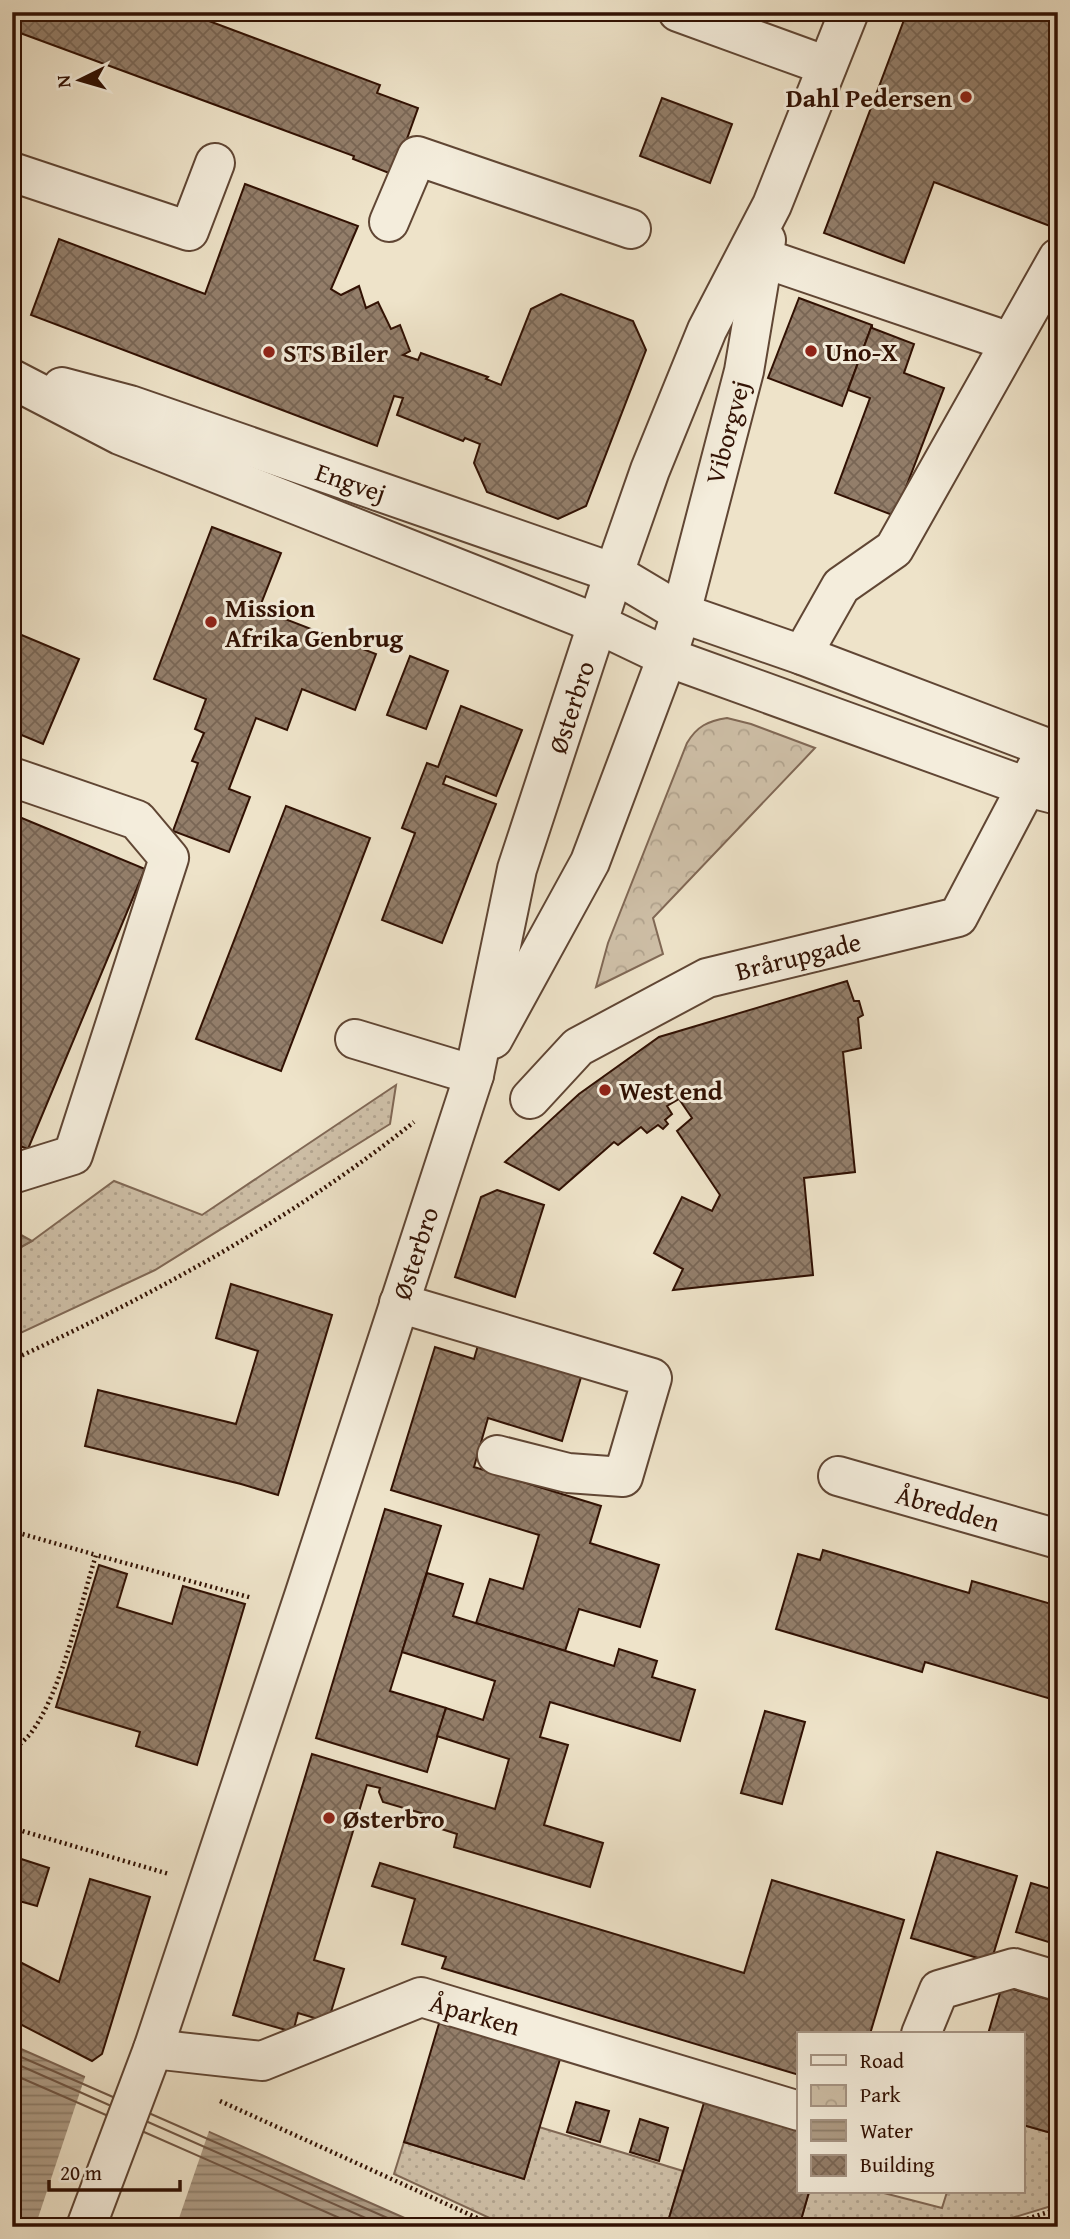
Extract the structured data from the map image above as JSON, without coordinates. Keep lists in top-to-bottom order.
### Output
{
  "streets": {
    "street": [
      "Viborgvej",
      "Engvej",
      "Østerbro",
      "Brårupgade",
      "Åbredden",
      "Åparken"
    ]
  },
  "crossings": [
    ["Viborgvej", "Engvej"],
    ["Viborgvej", "Østerbro"],
    ["Viborgvej", "Brårupgade"],
    ["Engvej", "Østerbro"],
    ["Engvej", "Brårupgade"],
    ["Østerbro", "Åparken"]
  ],
  "places": [
    "Dahl Pedersen",
    "Uno-X",
    "STS Biler",
    "Mission Afrika Genbrug",
    "West end",
    "Østerbro"
  ],
  "legend": [
    "Road",
    "Park",
    "Water",
    "Building"
  ],
  "scale_bar": "20 m",
  "north": "left"
}
